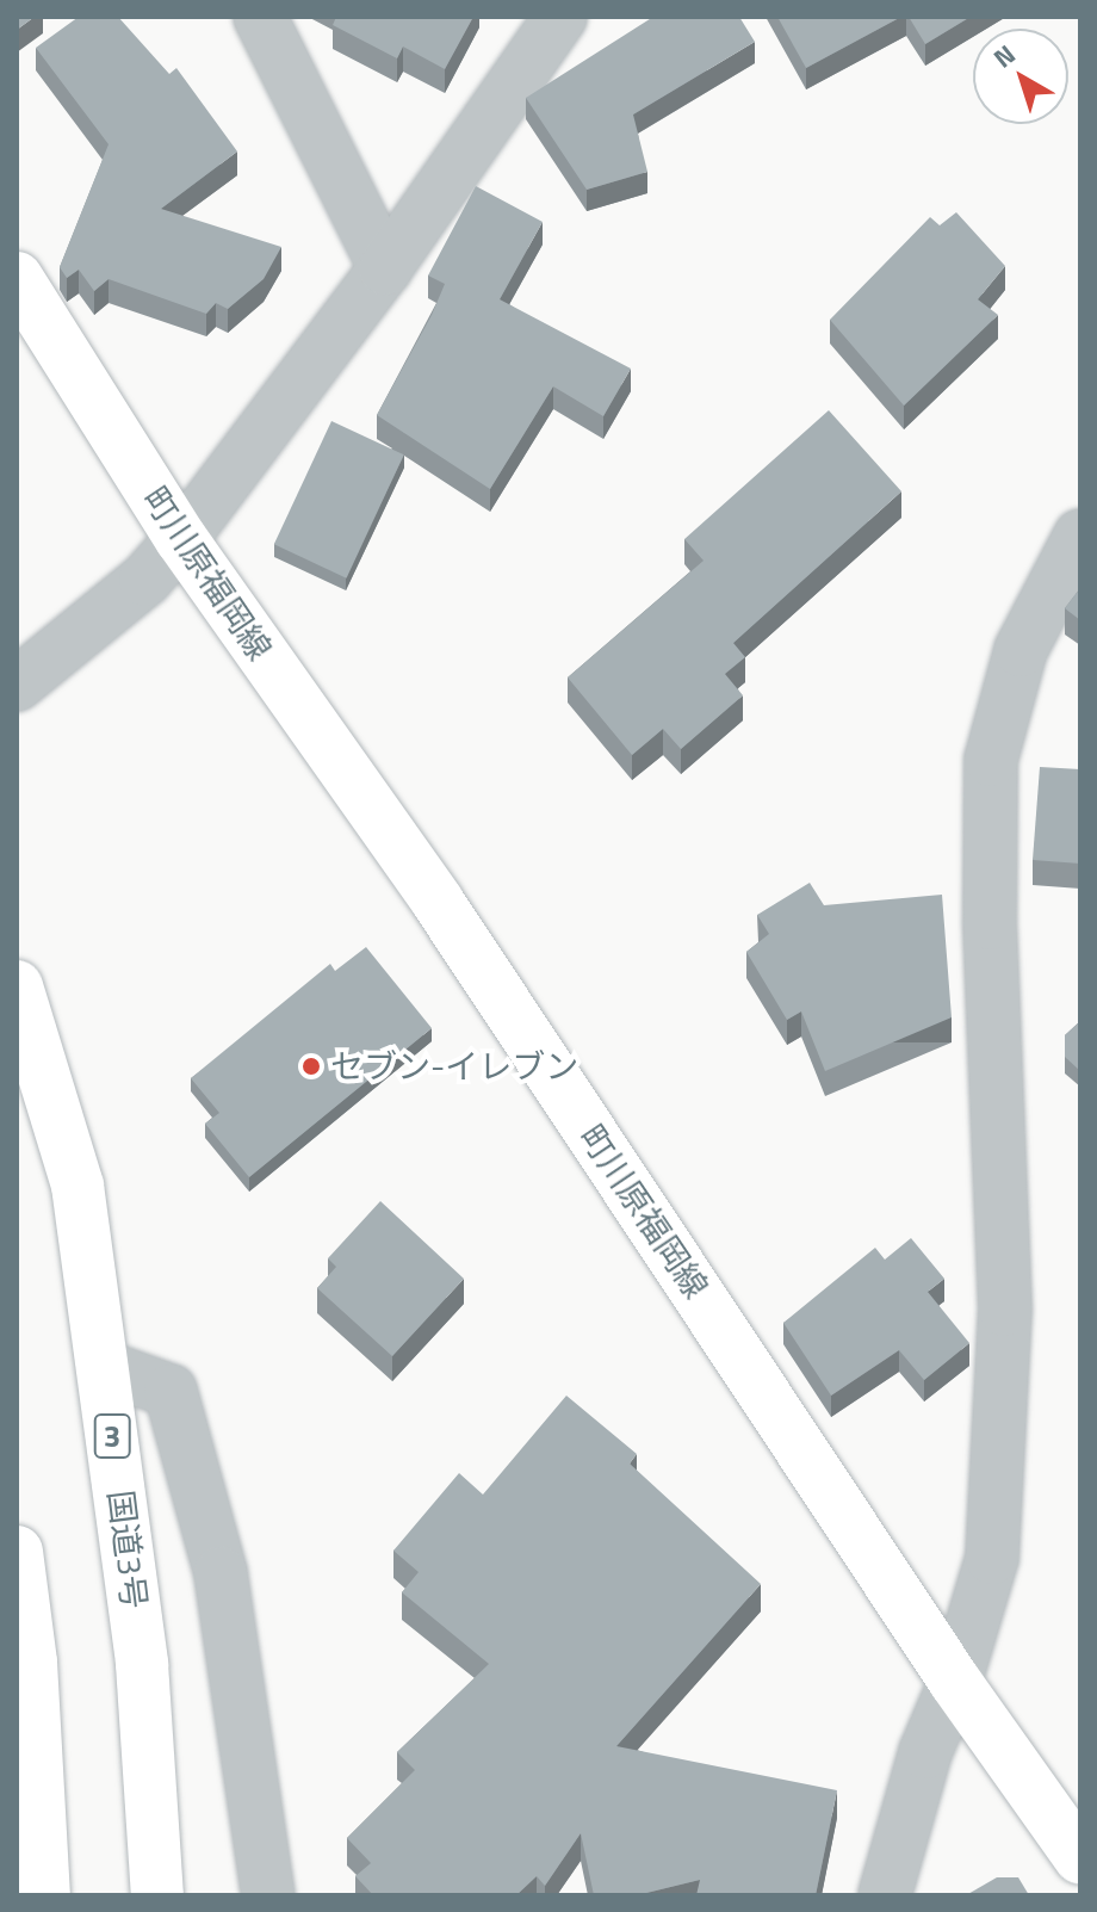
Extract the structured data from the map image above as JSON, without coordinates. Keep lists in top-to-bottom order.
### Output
{
  "streets": {
    "main road": ["町川原福岡線", "3", "国道3号"]
  },
  "places": ["セブン-イレブン"],
  "north": "top left"
}
